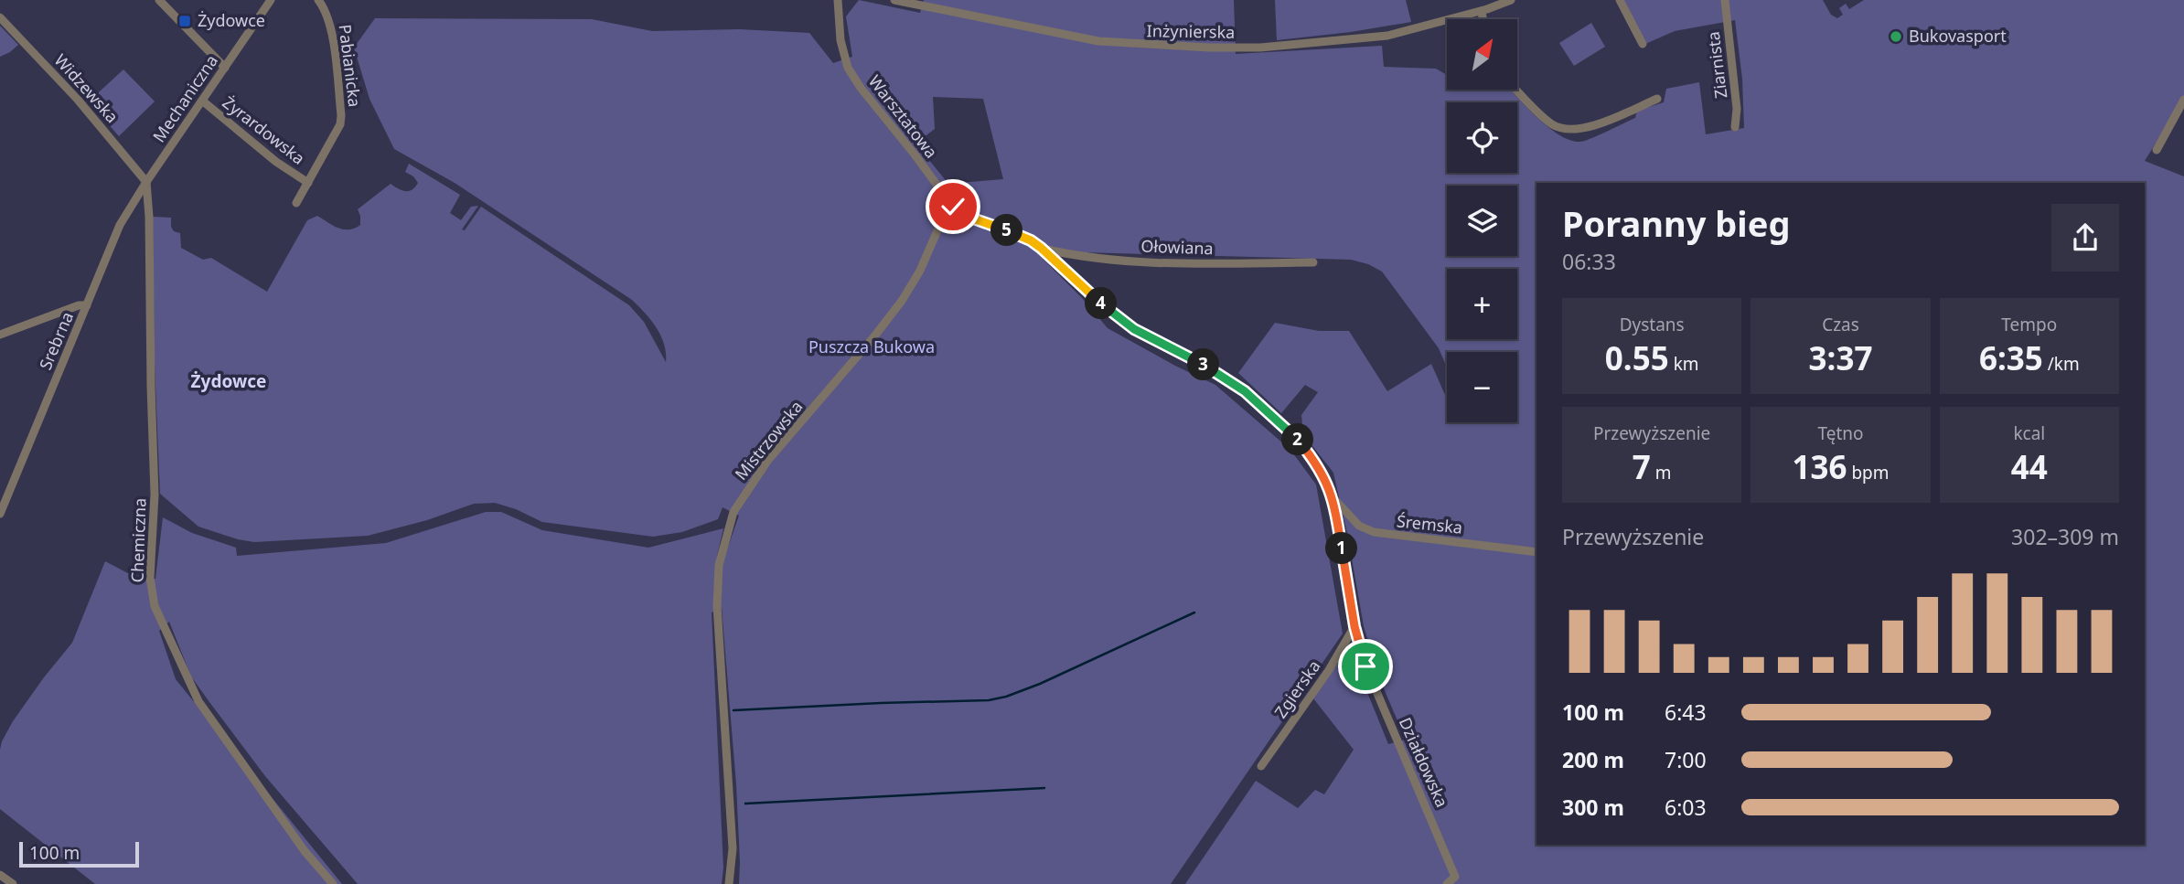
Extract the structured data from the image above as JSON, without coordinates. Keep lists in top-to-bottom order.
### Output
{
  "streets": {
    "street": [
      "Inżynierska",
      "Ziarnista",
      "Pabianicka",
      "Widzewska",
      "Mechaniczna",
      "Warsztatowa",
      "Żyrardowska",
      "Ołowiana",
      "Srebrna",
      "Mistrzowska",
      "Śremska",
      "Chemiczna",
      "Zgierska",
      "Działdowska"
    ]
  },
  "crossings": [
    ["Pabianicka", "Żyrardowska"],
    ["Widzewska", "Mechaniczna"],
    ["Widzewska", "Srebrna"],
    ["Widzewska", "Chemiczna"],
    ["Mechaniczna", "Żyrardowska"],
    ["Mechaniczna", "Srebrna"],
    ["Mechaniczna", "Chemiczna"],
    ["Warsztatowa", "Ołowiana"],
    ["Warsztatowa", "Mistrzowska"],
    ["Warsztatowa", "Działdowska"],
    ["Srebrna", "Chemiczna"],
    ["Śremska", "Działdowska"],
    ["Zgierska", "Działdowska"]
  ],
  "districts": ["Żydowce"],
  "parks": ["Puszcza Bukowa"],
  "places": {
    "transit": ["Żydowce"],
    "other": ["Bukovasport"]
  },
  "scale_bar": "100 m",
  "north": "top right",
  "page": {
    "map_buttons": ["+", "−"],
    "heading": ["Poranny bieg", "06:33"],
    "pins": [
      "5",
      "4",
      "3",
      "2",
      "1"
    ],
    "stats": [
      ["Dystans", "0.55 km"],
      ["Czas", "3:37"],
      ["Tempo", "6:35 /km"],
      ["Przewyższenie", "7 m"],
      ["Tętno", "136 bpm"],
      ["kcal", "44"]
    ],
    "chart": ["Przewyższenie", "302–309 m"],
    "list": [
      {
        "name": "100 m",
        "note": "6:43"
      },
      {
        "name": "200 m",
        "note": "7:00"
      },
      {
        "name": "300 m",
        "note": "6:03"
      }
    ],
    "scale": "100 m"
  }
}
